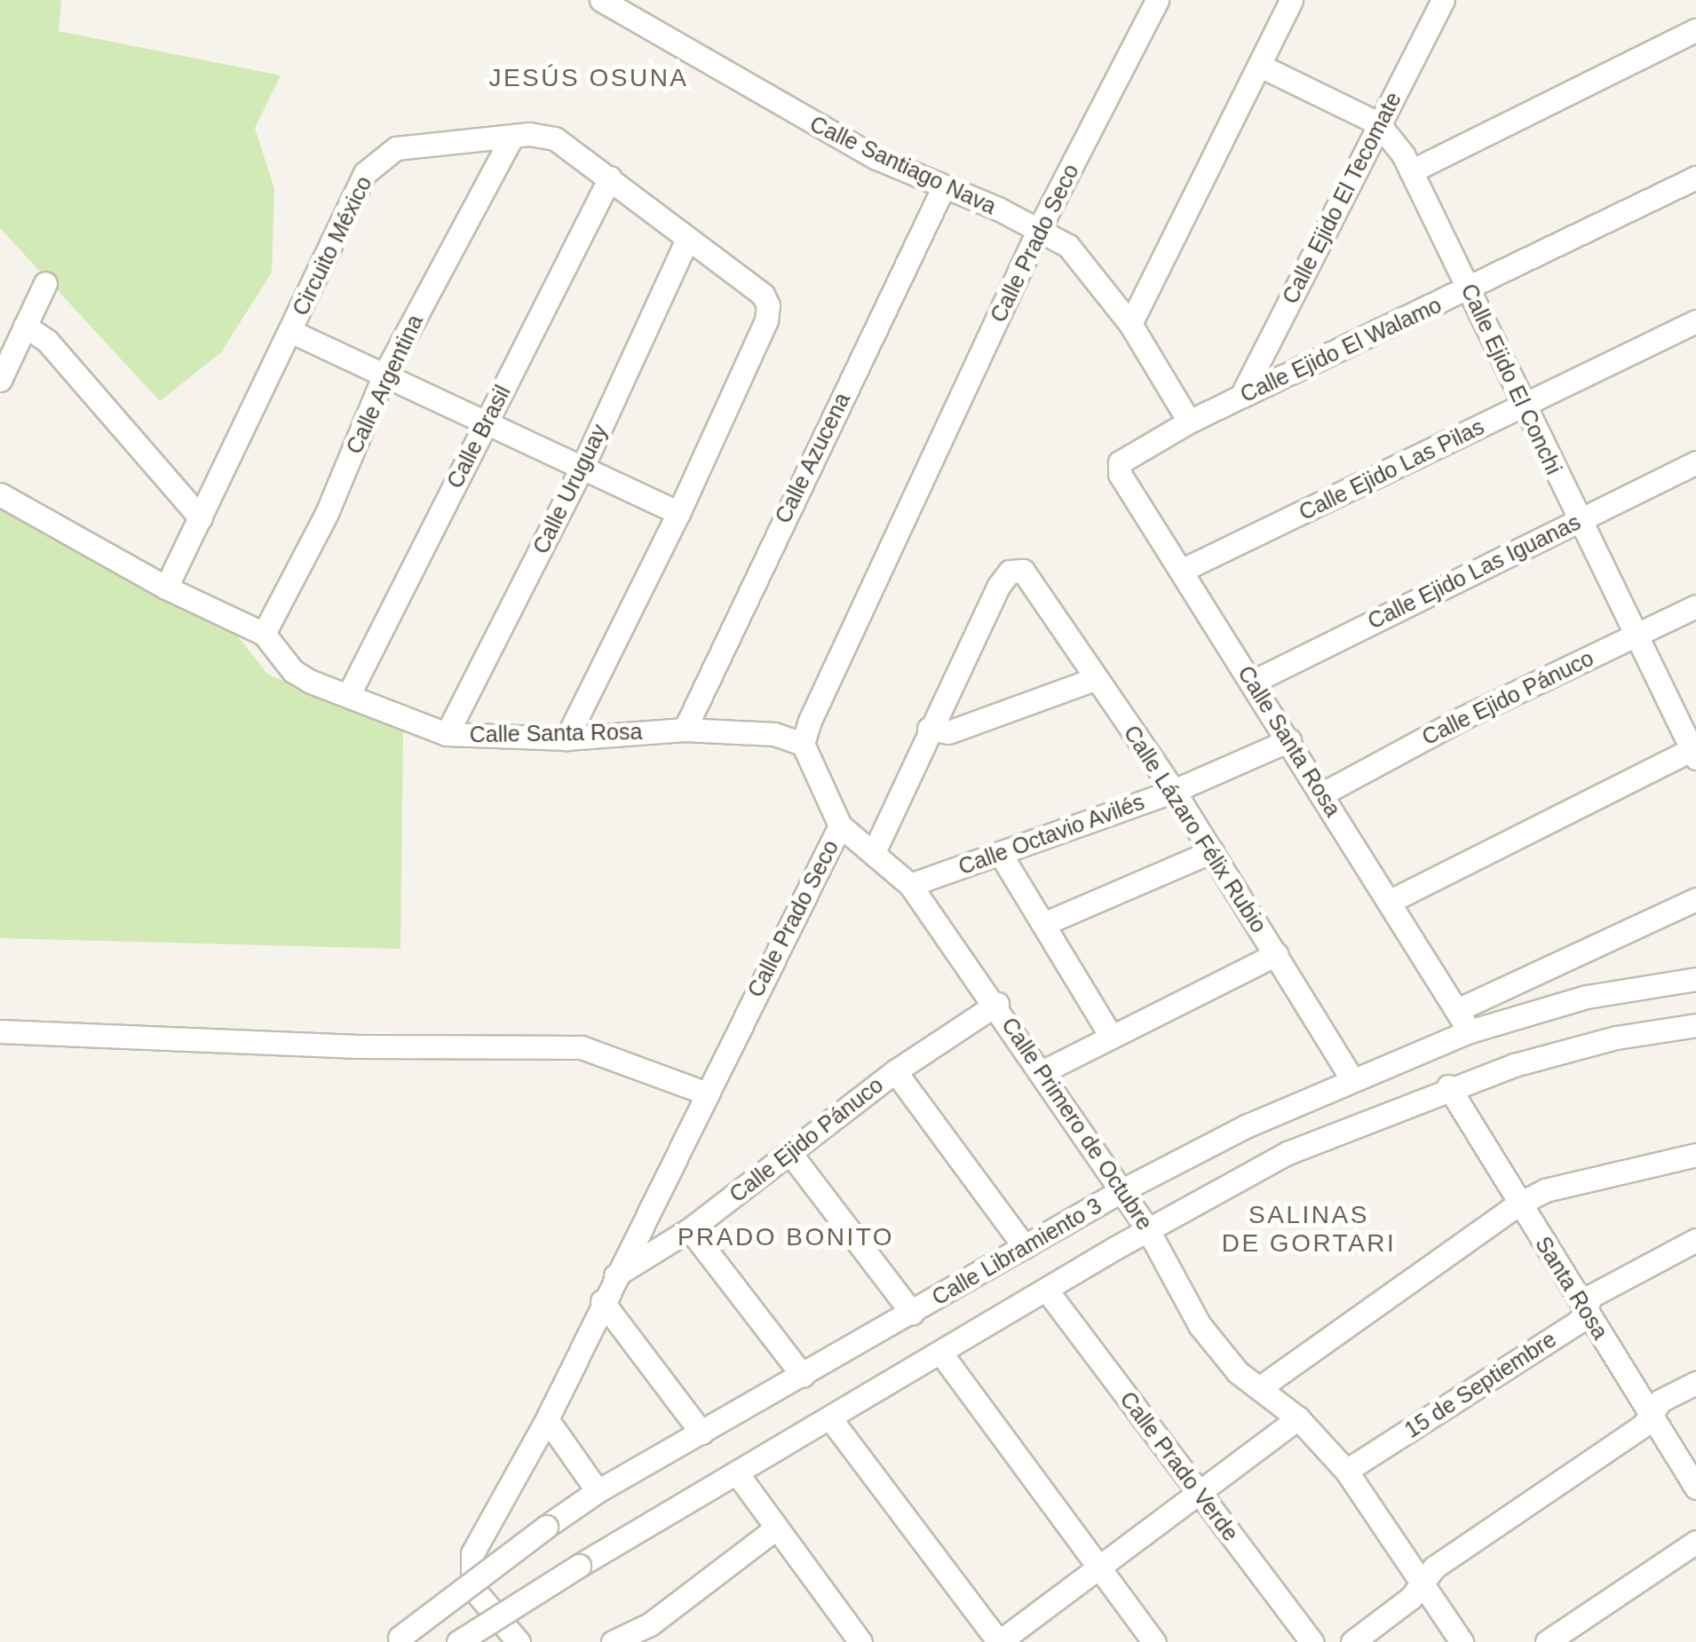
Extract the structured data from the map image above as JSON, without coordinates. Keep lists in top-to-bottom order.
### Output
{
  "streets": {
    "street": [
      "Calle Santiago Nava",
      "Calle Ejido El Tecomate",
      "Calle Prado Seco",
      "Circuito México",
      "Calle Ejido El Walamo",
      "Calle Ejido El Conchi",
      "Calle Argentina",
      "Calle Brasil",
      "Calle Azucena",
      "Calle Ejido Las Pilas",
      "Calle Uruguay",
      "Calle Ejido Las Iguanas",
      "Calle Ejido Pánuco",
      "Calle Santa Rosa",
      "Calle Lázaro Félix Rubio",
      "Calle Octavio Avilés",
      "Calle Primero de Octubre",
      "Calle Libramiento 3",
      "Santa Rosa",
      "15 de Septiembre",
      "Calle Prado Verde"
    ]
  },
  "crossings": [
    ["Calle Santiago Nava", "Calle Prado Seco"],
    ["Calle Santiago Nava", "Calle Ejido El Walamo"],
    ["Calle Santiago Nava", "Calle Azucena"],
    ["Calle Ejido El Tecomate", "Calle Ejido El Walamo"],
    ["Calle Ejido El Tecomate", "Calle Ejido El Conchi"],
    ["Calle Prado Seco", "Calle Ejido Pánuco"],
    ["Calle Prado Seco", "Calle Santa Rosa"],
    ["Calle Prado Seco", "Calle Primero de Octubre"],
    ["Circuito México", "Calle Argentina"],
    ["Circuito México", "Calle Brasil"],
    ["Circuito México", "Calle Uruguay"],
    ["Circuito México", "Calle Santa Rosa"],
    ["Calle Ejido El Walamo", "Calle Ejido El Conchi"],
    ["Calle Ejido El Walamo", "Calle Santa Rosa"],
    ["Calle Ejido El Conchi", "Calle Ejido Las Pilas"],
    ["Calle Ejido El Conchi", "Calle Ejido Las Iguanas"],
    ["Calle Ejido El Conchi", "Calle Ejido Pánuco"],
    ["Calle Argentina", "Calle Santa Rosa"],
    ["Calle Brasil", "Calle Santa Rosa"],
    ["Calle Azucena", "Calle Santa Rosa"],
    ["Calle Ejido Las Pilas", "Calle Santa Rosa"],
    ["Calle Uruguay", "Calle Santa Rosa"],
    ["Calle Ejido Las Iguanas", "Calle Santa Rosa"],
    ["Calle Ejido Pánuco", "Calle Santa Rosa"],
    ["Calle Ejido Pánuco", "Calle Primero de Octubre"],
    ["Calle Santa Rosa", "Calle Octavio Avilés"],
    ["Calle Santa Rosa", "Calle Libramiento 3"],
    ["Calle Lázaro Félix Rubio", "Calle Octavio Avilés"],
    ["Calle Lázaro Félix Rubio", "Calle Libramiento 3"],
    ["Calle Octavio Avilés", "Calle Primero de Octubre"],
    ["Calle Primero de Octubre", "Calle Libramiento 3"],
    ["Calle Primero de Octubre", "15 de Septiembre"],
    ["Calle Libramiento 3", "Santa Rosa"],
    ["Calle Libramiento 3", "Calle Prado Verde"],
    ["Santa Rosa", "15 de Septiembre"]
  ],
  "districts": ["JESÚS OSUNA", "SALINAS DE GORTARI", "PRADO BONITO"]
}
